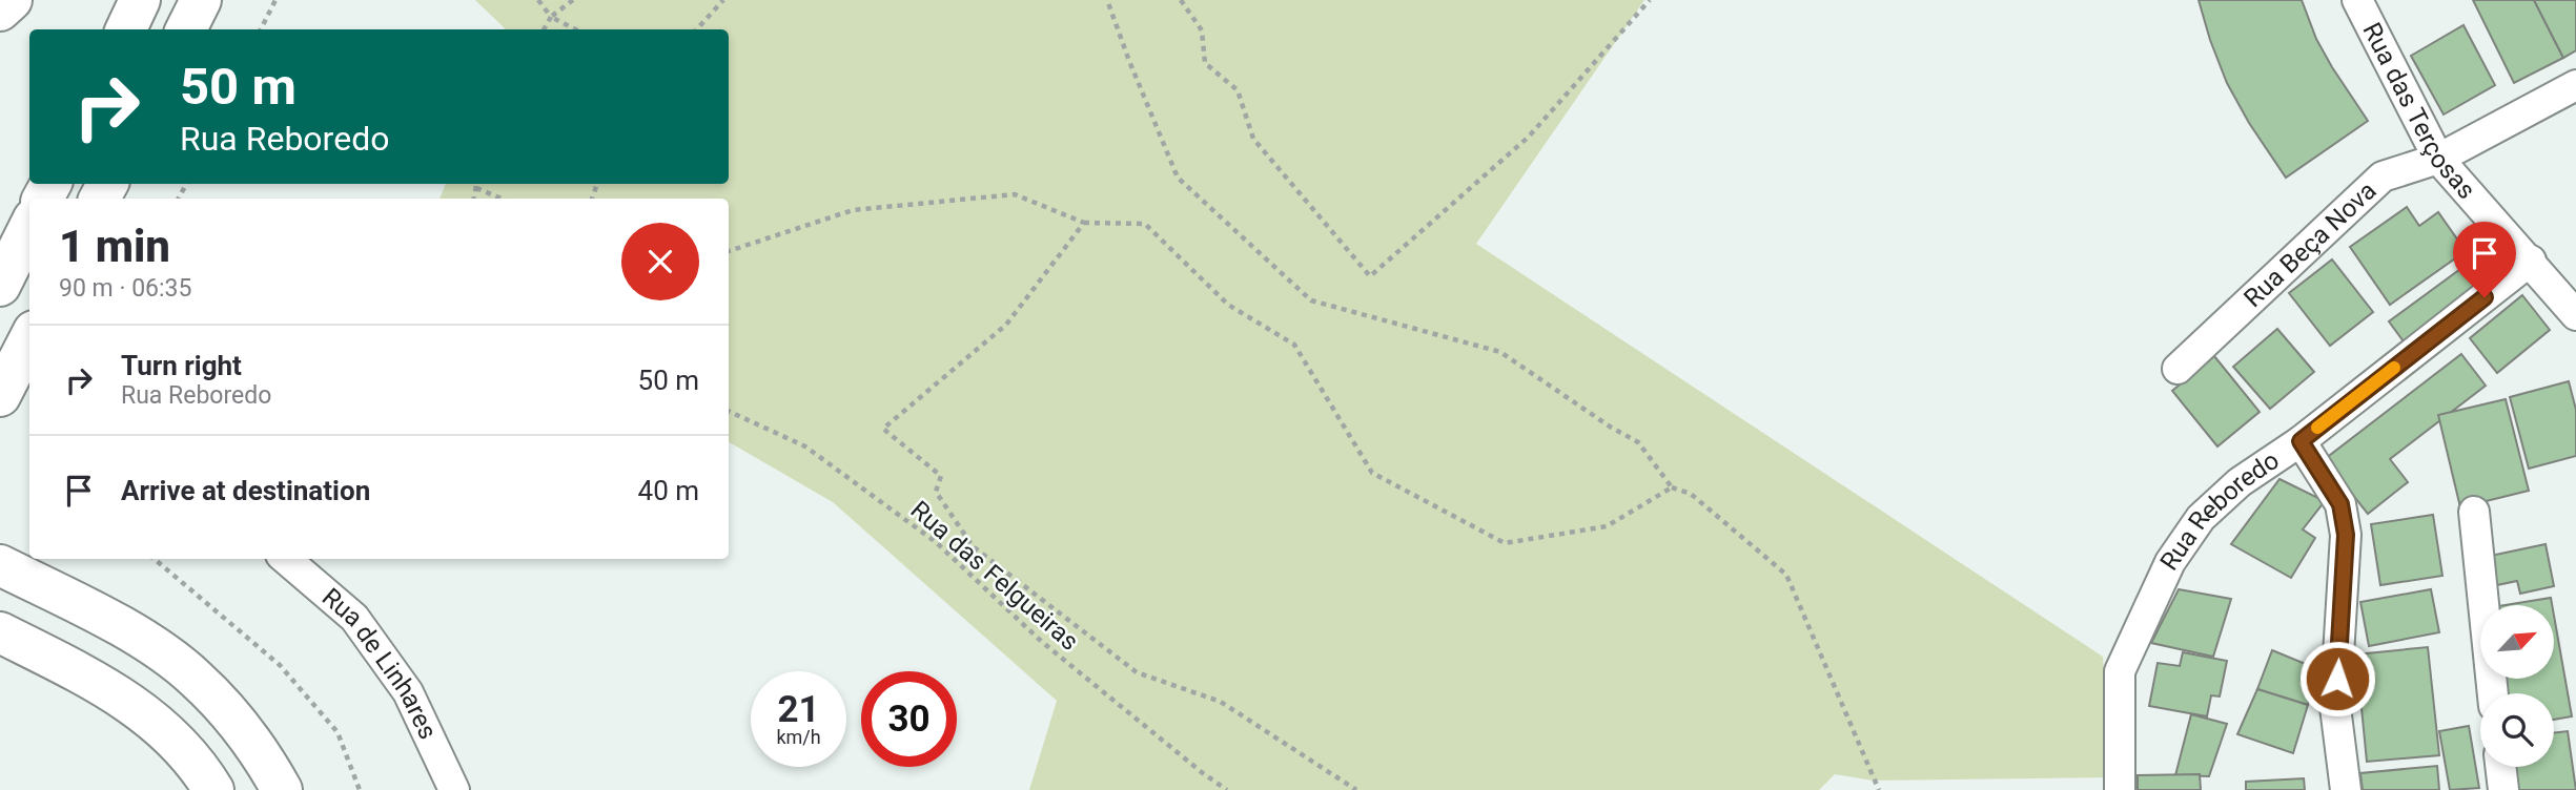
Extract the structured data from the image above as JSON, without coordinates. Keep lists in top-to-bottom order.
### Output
{
  "streets": {
    "street": [
      "Rua das Terçosas",
      "Rua Beça Nova",
      "Rua Reboredo",
      "Rua de Linhares"
    ],
    "path": ["Rua das Felgueiras"]
  },
  "crossings": [
    ["Rua das Terçosas", "Rua Beça Nova"],
    ["Rua das Terçosas", "Rua Reboredo"]
  ],
  "north": "top right",
  "page": {
    "turn": ["50 m", "Rua Reboredo"],
    "heading": ["1 min", "90 m · 06:35"],
    "list": [
      {
        "name": "Turn right",
        "note": "Rua Reboredo",
        "value": "50 m"
      },
      {
        "name": "Arrive at destination",
        "value": "40 m"
      }
    ],
    "speed": "21 km/h",
    "limit": "30"
  }
}
